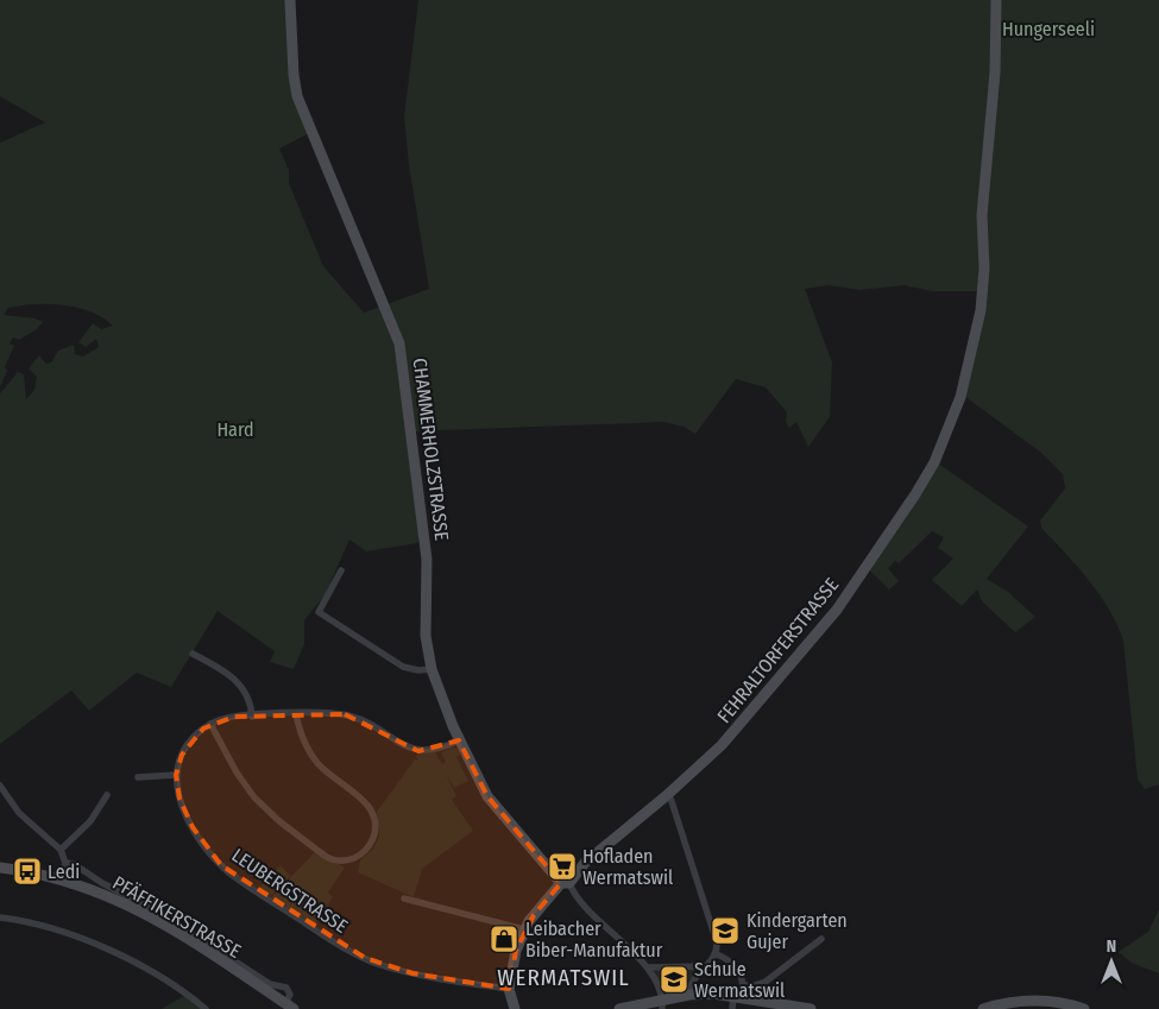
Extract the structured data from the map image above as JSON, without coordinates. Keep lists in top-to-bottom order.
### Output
{
  "streets": {
    "street": [
      "CHAMMERHOLZSTRASSE",
      "FEHRALTORFERSTRASSE",
      "LEUBERGSTRASSE",
      "PFÄFFIKERSTRASSE"
    ]
  },
  "crossings": [
    ["CHAMMERHOLZSTRASSE", "FEHRALTORFERSTRASSE"],
    ["FEHRALTORFERSTRASSE", "LEUBERGSTRASSE"]
  ],
  "districts": ["WERMATSWIL"],
  "parks": ["Hungerseeli", "Hard"],
  "places": {
    "supermarket": ["Hofladen Wermatswil"],
    "bus stop": ["Ledi"],
    "school or university": ["Kindergarten Gujer", "Schule Wermatswil"],
    "shop": ["Leibacher Biber-Manufaktur"]
  },
  "north": "top"
}
